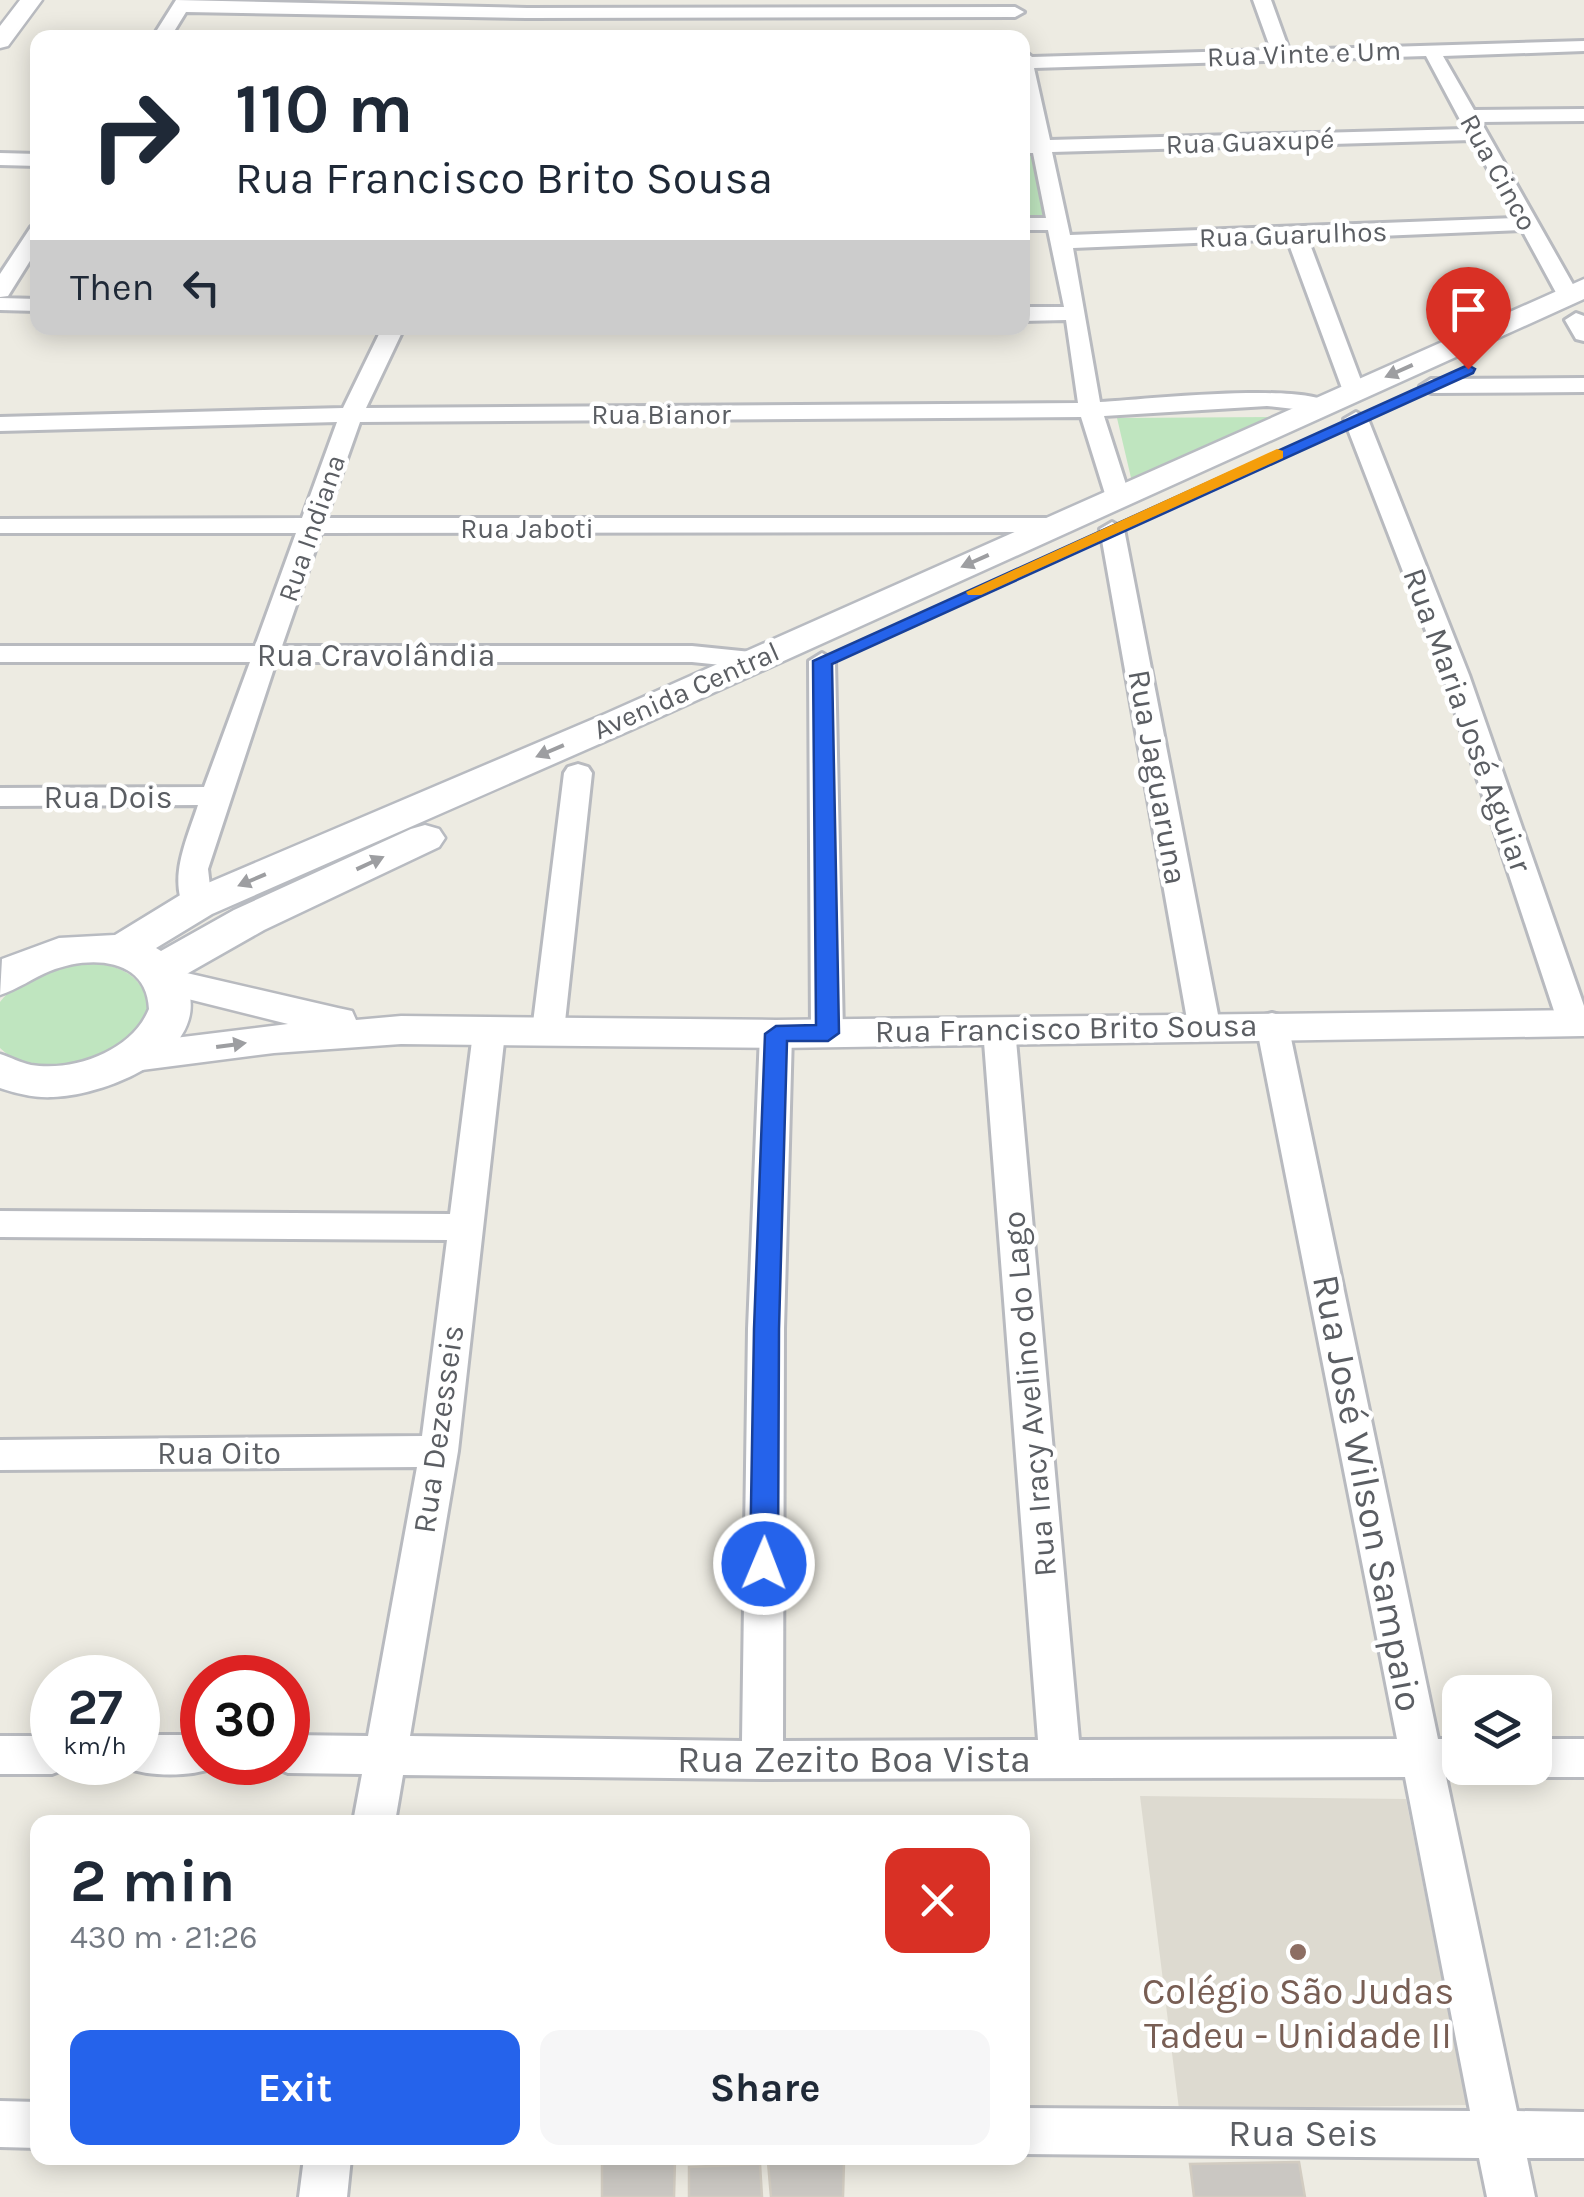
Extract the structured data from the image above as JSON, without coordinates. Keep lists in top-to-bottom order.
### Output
{
  "streets": {
    "main road": ["Avenida Central"],
    "street": [
      "Rua Vinte e Um",
      "Rua Guaxupé",
      "Rua Cinco",
      "Rua Guarulhos",
      "Rua Bianor",
      "Rua Indiana",
      "Rua Jaboti",
      "Rua Cravolândia",
      "Rua Maria José Aguiar",
      "Rua Jaguaruna",
      "Rua Dois",
      "Rua Francisco Brito Sousa",
      "Rua Iracy Avelino do Lago",
      "Rua Dezesseis",
      "Rua Oito",
      "Rua José Wilson Sampaio",
      "Rua Zezito Boa Vista",
      "Rua Seis"
    ]
  },
  "crossings": [
    ["Rua Vinte e Um", "Rua Cinco"],
    ["Rua Guaxupé", "Rua Cinco"],
    ["Rua Guaxupé", "Rua Jaguaruna"],
    ["Rua Cinco", "Rua Guarulhos"],
    ["Rua Cinco", "Avenida Central"],
    ["Rua Guarulhos", "Rua Maria José Aguiar"],
    ["Rua Guarulhos", "Rua Jaguaruna"],
    ["Rua Bianor", "Rua Indiana"],
    ["Rua Bianor", "Avenida Central"],
    ["Rua Bianor", "Rua Maria José Aguiar"],
    ["Rua Bianor", "Rua Jaguaruna"],
    ["Rua Indiana", "Rua Jaboti"],
    ["Rua Indiana", "Rua Cravolândia"],
    ["Rua Indiana", "Avenida Central"],
    ["Rua Indiana", "Rua Dois"],
    ["Rua Jaboti", "Avenida Central"],
    ["Rua Cravolândia", "Avenida Central"],
    ["Avenida Central", "Rua Maria José Aguiar"],
    ["Avenida Central", "Rua Jaguaruna"],
    ["Rua Maria José Aguiar", "Rua Francisco Brito Sousa"],
    ["Rua Jaguaruna", "Rua Francisco Brito Sousa"],
    ["Rua Francisco Brito Sousa", "Rua Iracy Avelino do Lago"],
    ["Rua Francisco Brito Sousa", "Rua Dezesseis"],
    ["Rua Francisco Brito Sousa", "Rua José Wilson Sampaio"],
    ["Rua Iracy Avelino do Lago", "Rua Zezito Boa Vista"],
    ["Rua Dezesseis", "Rua Oito"],
    ["Rua Dezesseis", "Rua Zezito Boa Vista"],
    ["Rua José Wilson Sampaio", "Rua Zezito Boa Vista"],
    ["Rua José Wilson Sampaio", "Rua Seis"]
  ],
  "places": ["Colégio São Judas Tadeu - Unidade II"],
  "page": {
    "turn": ["110 m", "Rua Francisco Brito Sousa"],
    "then": "Then",
    "speed": "27 km/h",
    "limit": "30",
    "heading": ["2 min", "430 m · 21:26"],
    "buttons": ["Exit", "Share"]
  }
}
